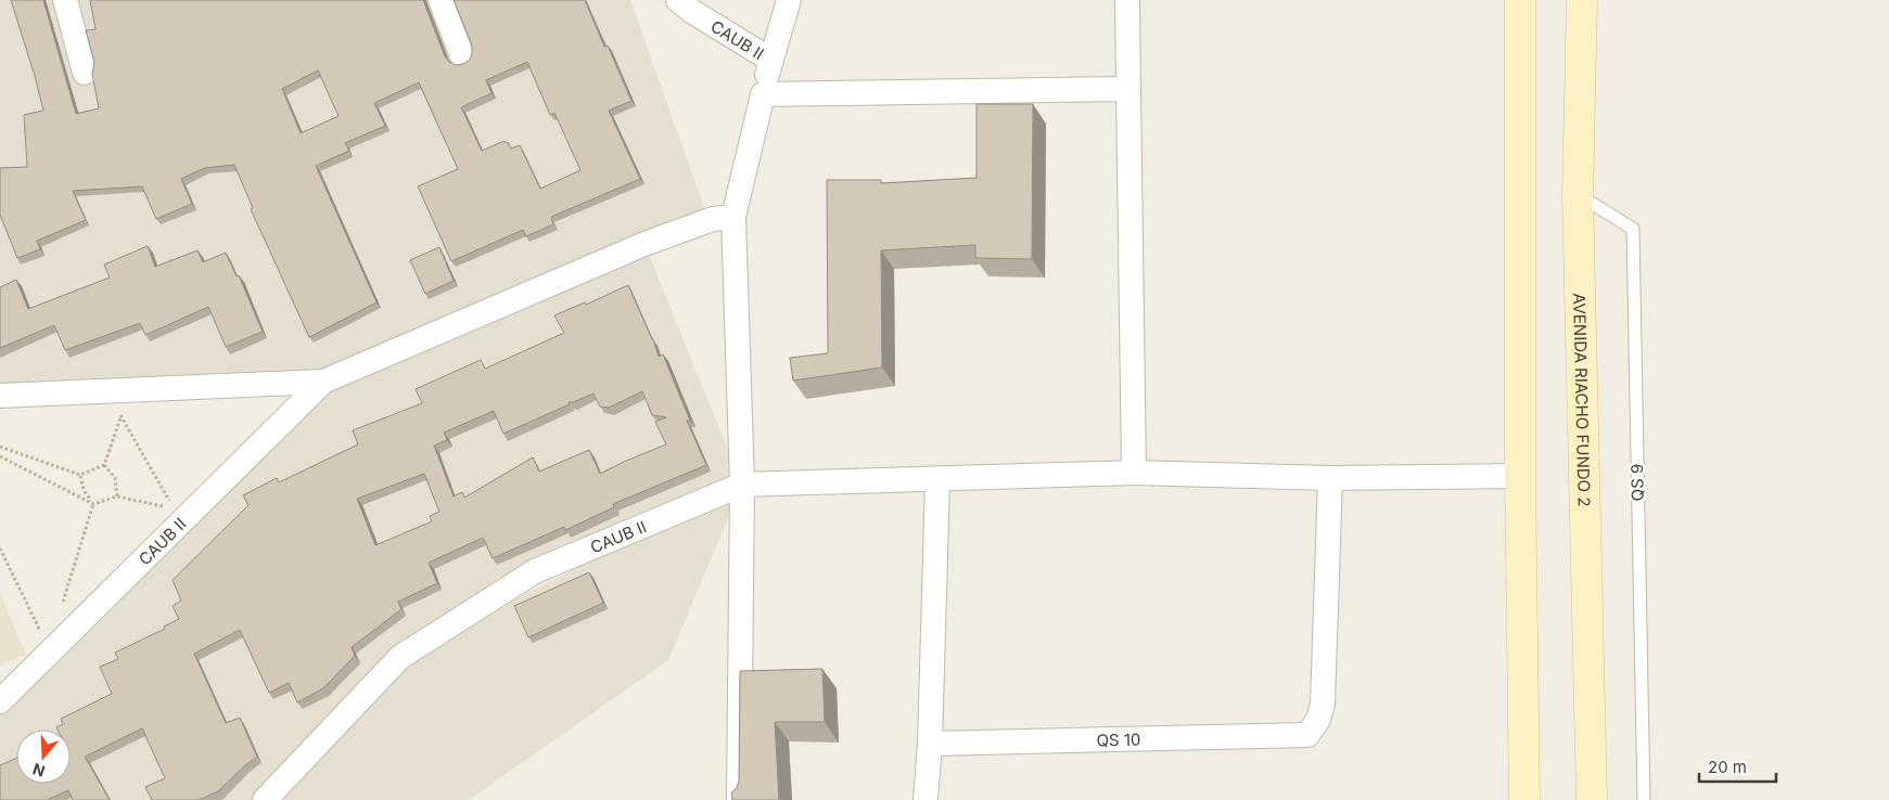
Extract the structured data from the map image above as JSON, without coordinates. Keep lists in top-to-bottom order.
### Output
{
  "streets": {
    "main road": ["AVENIDA RIACHO FUNDO 2"],
    "street": ["CAUB II", "QS 10"],
    "lane": ["QS 9"]
  },
  "crossings": [
    ["AVENIDA RIACHO FUNDO 2", "QS 9"]
  ],
  "scale_bar": "20 m",
  "north": "bottom"
}
